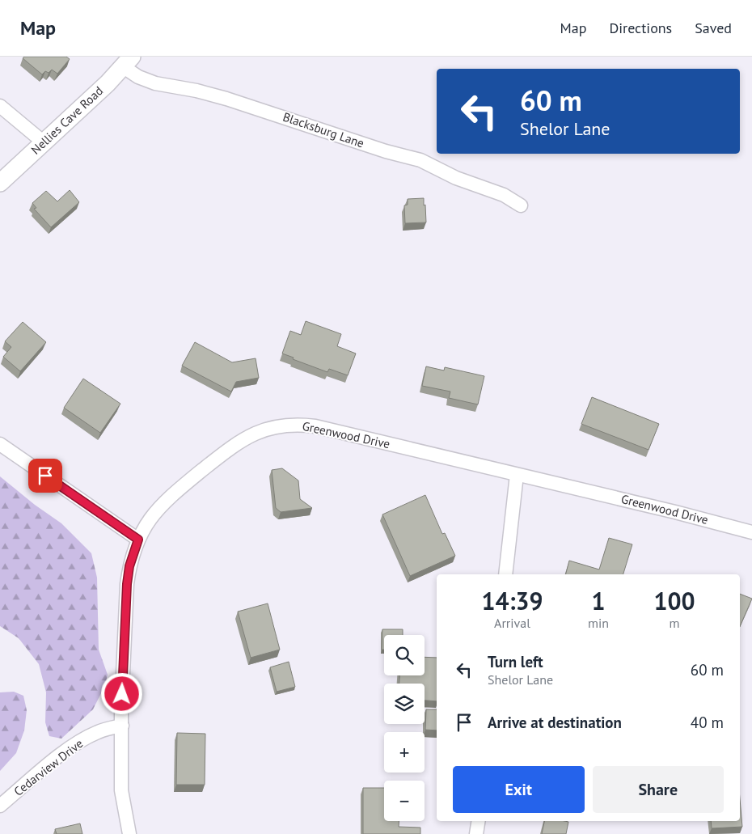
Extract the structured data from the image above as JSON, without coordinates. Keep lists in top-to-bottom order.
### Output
{
  "streets": {
    "street": [
      "Nellies Cave Road",
      "Blacksburg Lane",
      "Greenwood Drive",
      "Cedarview Drive"
    ]
  },
  "crossings": [
    ["Nellies Cave Road", "Blacksburg Lane"],
    ["Greenwood Drive", "Cedarview Drive"]
  ],
  "page": {
    "header": "Map",
    "nav": ["Map", "Directions", "Saved"],
    "turn": ["60 m", "Shelor Lane"],
    "eta": [
      "14:39",
      "Arrival",
      "1",
      "min",
      "100",
      "m"
    ],
    "map_buttons": ["+", "−"],
    "list": [
      {
        "name": "Turn left",
        "note": "Shelor Lane",
        "value": "60 m"
      },
      {
        "name": "Arrive at destination",
        "value": "40 m"
      }
    ],
    "buttons": ["Exit", "Share"]
  }
}
